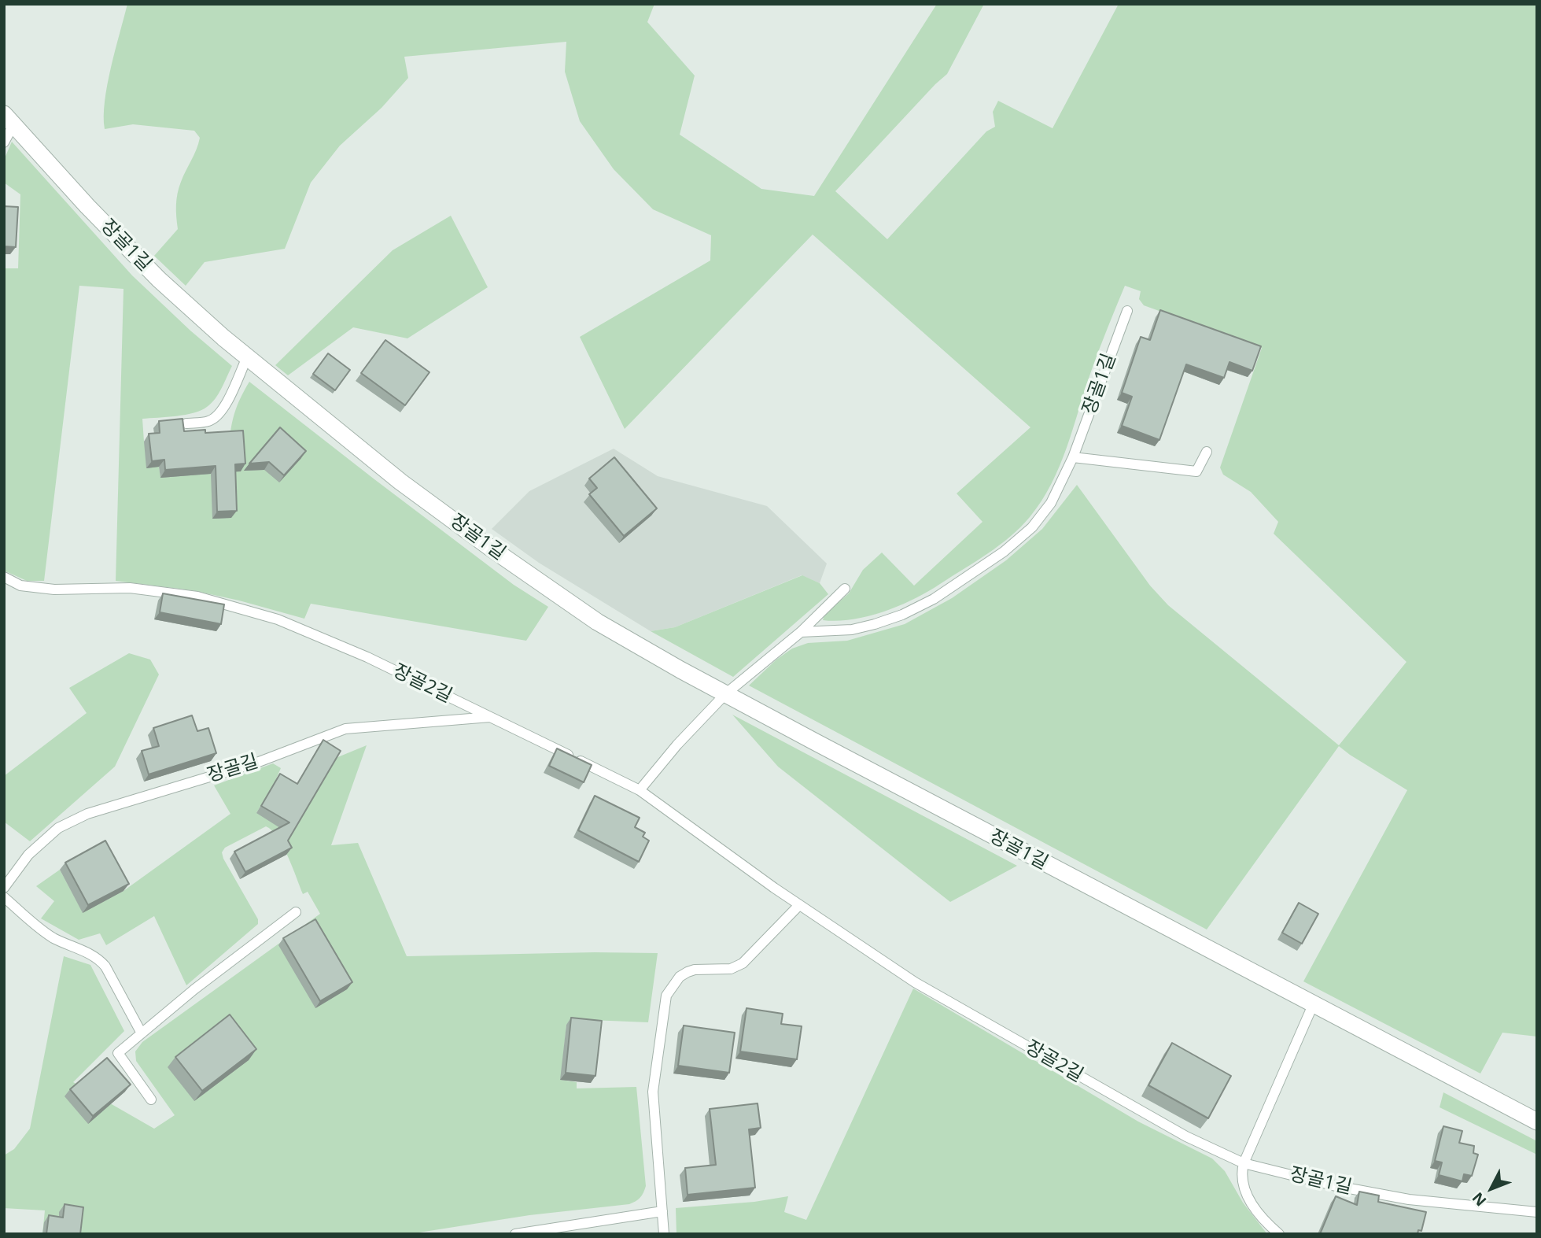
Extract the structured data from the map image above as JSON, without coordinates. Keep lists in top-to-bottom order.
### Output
{
  "streets": {
    "street": ["장골1길"],
    "lane": ["장골2길", "장골길"]
  },
  "crossings": [
    ["장골1길", "장골2길"],
    ["장골2길", "장골길"]
  ],
  "north": "bottom left"
}
